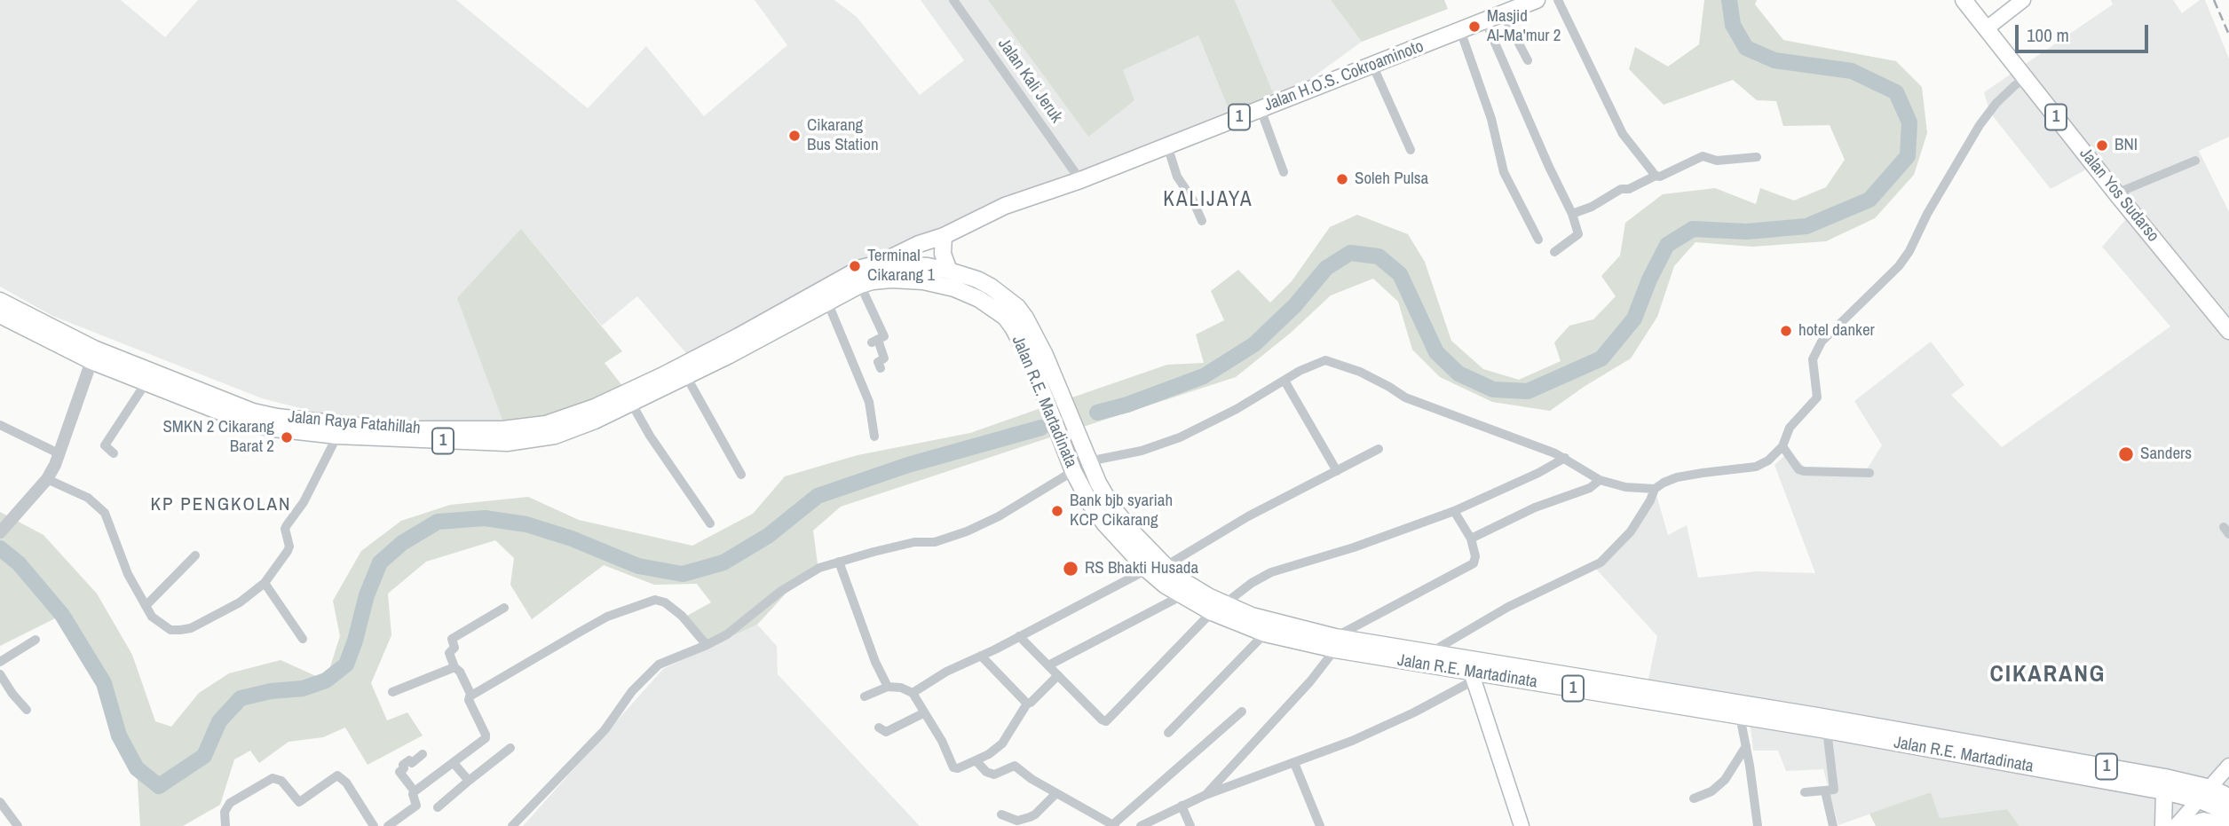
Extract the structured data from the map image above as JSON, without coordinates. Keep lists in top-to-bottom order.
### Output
{
  "streets": {
    "highway": [
      "Jalan H.O.S. Cokroaminoto",
      "1",
      "Jalan Yos Sudarso",
      "Jalan R.E. Martadinata",
      "Jalan Raya Fatahillah"
    ],
    "street": ["Jalan Kali Jeruk"]
  },
  "crossings": [
    ["Jalan H.O.S. Cokroaminoto", "Jalan Kali Jeruk"],
    ["Jalan H.O.S. Cokroaminoto", "Jalan R.E. Martadinata"],
    ["Jalan H.O.S. Cokroaminoto", "Jalan Raya Fatahillah"],
    ["Jalan R.E. Martadinata", "Jalan Raya Fatahillah"]
  ],
  "districts": ["KALIJAYA", "KP PENGKOLAN", "CIKARANG"],
  "places": [
    "Masjid Al-Ma'mur 2",
    "Cikarang Bus Station",
    "BNI",
    "Soleh Pulsa",
    "Terminal Cikarang 1",
    "hotel danker",
    "SMKN 2 Cikarang Barat 2",
    "Sanders",
    "Bank bjb syariah KCP Cikarang",
    "RS Bhakti Husada"
  ],
  "scale_bar": "100 m"
}
